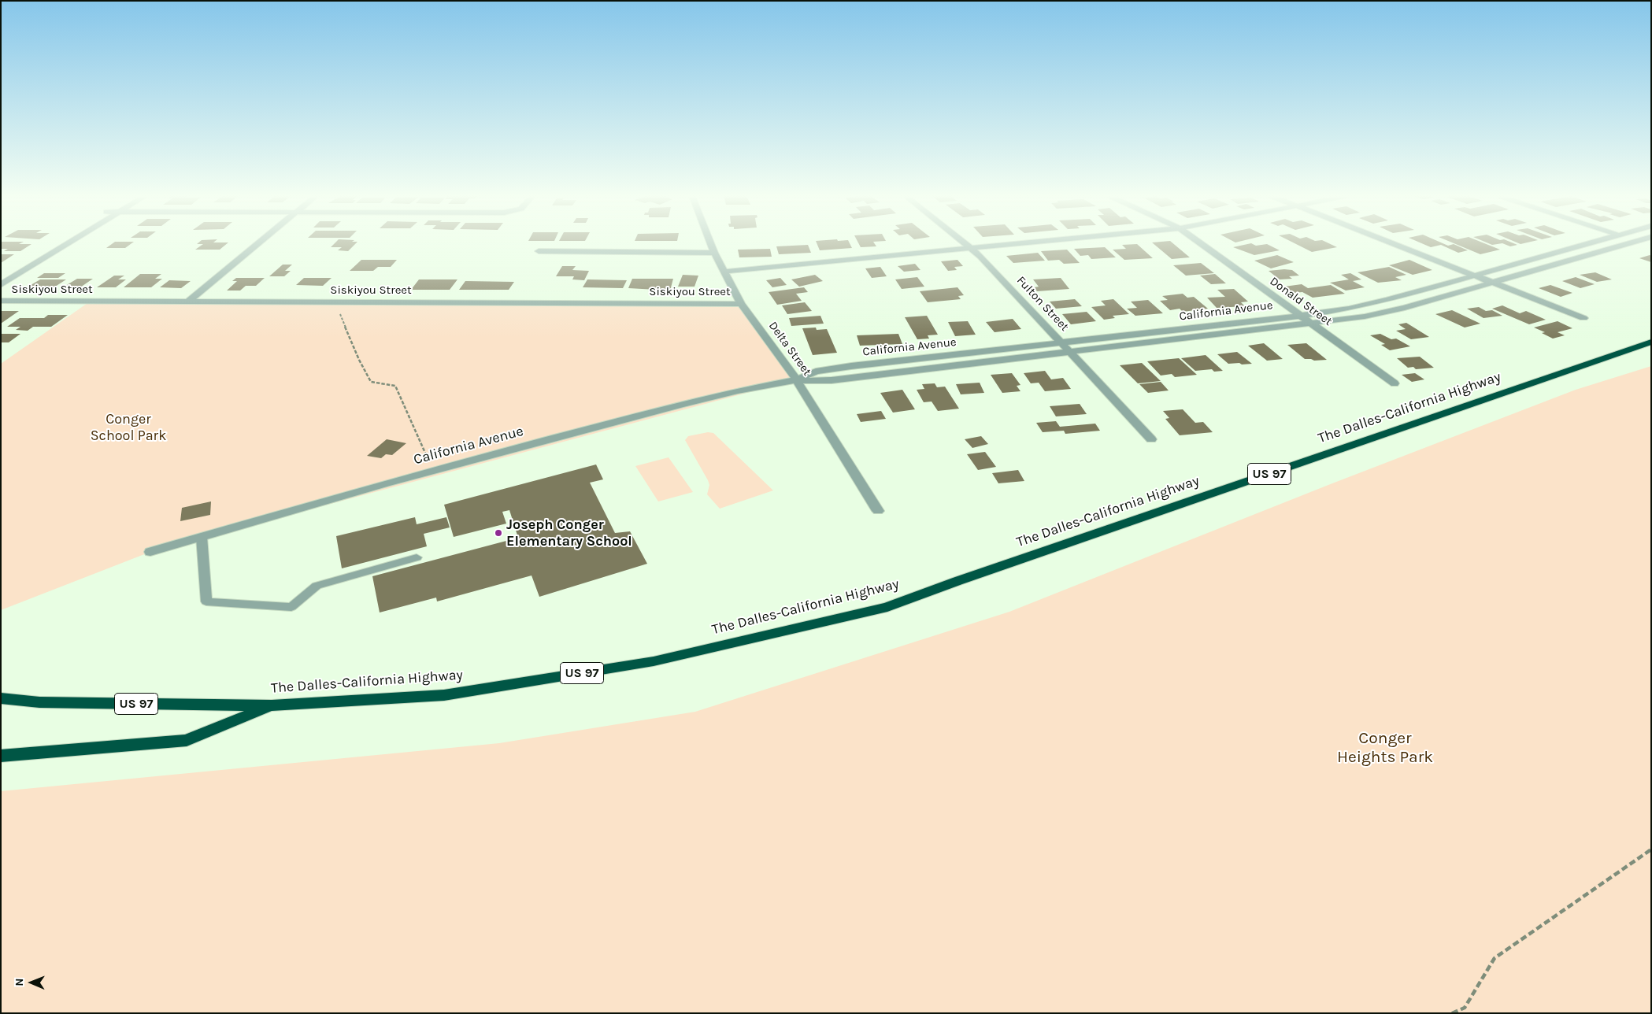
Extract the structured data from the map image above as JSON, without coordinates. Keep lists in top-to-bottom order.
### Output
{
  "streets": {
    "highway": ["The Dalles-California Highway", "US 97"],
    "street": [
      "Siskiyou Street",
      "Donald Street",
      "Fulton Street",
      "California Avenue",
      "Delta Street"
    ]
  },
  "crossings": [
    ["Siskiyou Street", "Fulton Street"],
    ["Siskiyou Street", "Delta Street"],
    ["Donald Street", "California Avenue"],
    ["Fulton Street", "California Avenue"],
    ["California Avenue", "Delta Street"]
  ],
  "parks": ["Conger School Park", "Conger Heights Park"],
  "places": ["Joseph Conger Elementary School"],
  "north": "left"
}
